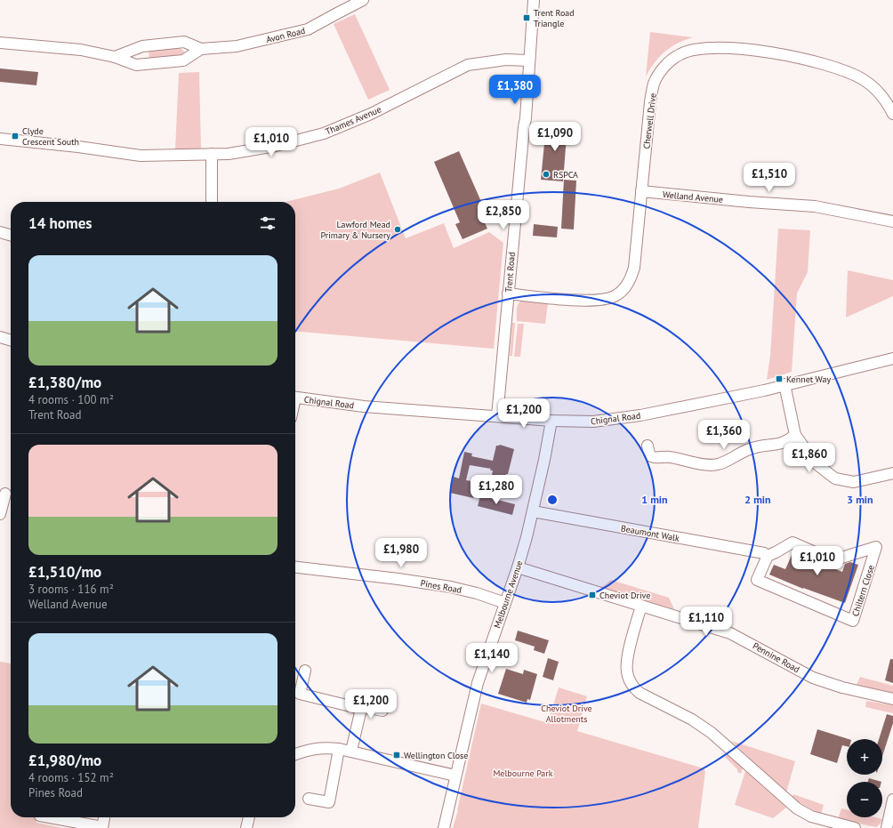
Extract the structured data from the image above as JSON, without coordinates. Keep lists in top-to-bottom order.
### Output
{
  "streets": {
    "street": [
      "Avon Road",
      "Thames Avenue",
      "Cherwell Drive",
      "Welland Avenue",
      "Trent Road",
      "Chignal Road",
      "Beaumont Walk",
      "Pines Road",
      "Chiltern Close",
      "Melbourne Avenue",
      "Pennine Road"
    ]
  },
  "crossings": [
    ["Thames Avenue", "Trent Road"],
    ["Cherwell Drive", "Welland Avenue"],
    ["Cherwell Drive", "Trent Road"],
    ["Trent Road", "Chignal Road"],
    ["Chignal Road", "Melbourne Avenue"],
    ["Beaumont Walk", "Chiltern Close"],
    ["Beaumont Walk", "Melbourne Avenue"],
    ["Pines Road", "Melbourne Avenue"],
    ["Melbourne Avenue", "Pennine Road"]
  ],
  "parks": ["Cheviot Drive Allotments", "Melbourne Park"],
  "places": {
    "transit": [
      "Trent Road Triangle",
      "Clyde Crescent South",
      "Kennet Way",
      "Cheviot Drive",
      "Wellington Close"
    ],
    "other": ["RSPCA", "Lawford Mead Primary & Nursery"]
  },
  "page": {
    "price": [
      "£1,380",
      "£1,090",
      "£1,010",
      "£1,510",
      "£2,850",
      "£1,200",
      "£1,360",
      "£1,860",
      "£1,280",
      "£1,980",
      "£1,010",
      "£1,110",
      "£1,140",
      "£1,200"
    ],
    "heading": "14 homes",
    "list": [
      {
        "name": "£1,380/mo",
        "note": "4 rooms · 100 m² · Trent Road"
      },
      {
        "name": "£1,510/mo",
        "note": "3 rooms · 116 m² · Welland Avenue"
      },
      {
        "name": "£1,980/mo",
        "note": "4 rooms · 152 m² · Pines Road"
      }
    ],
    "map_buttons": ["+", "−"]
  },
  "rings": ["1 min", "2 min", "3 min"]
}
